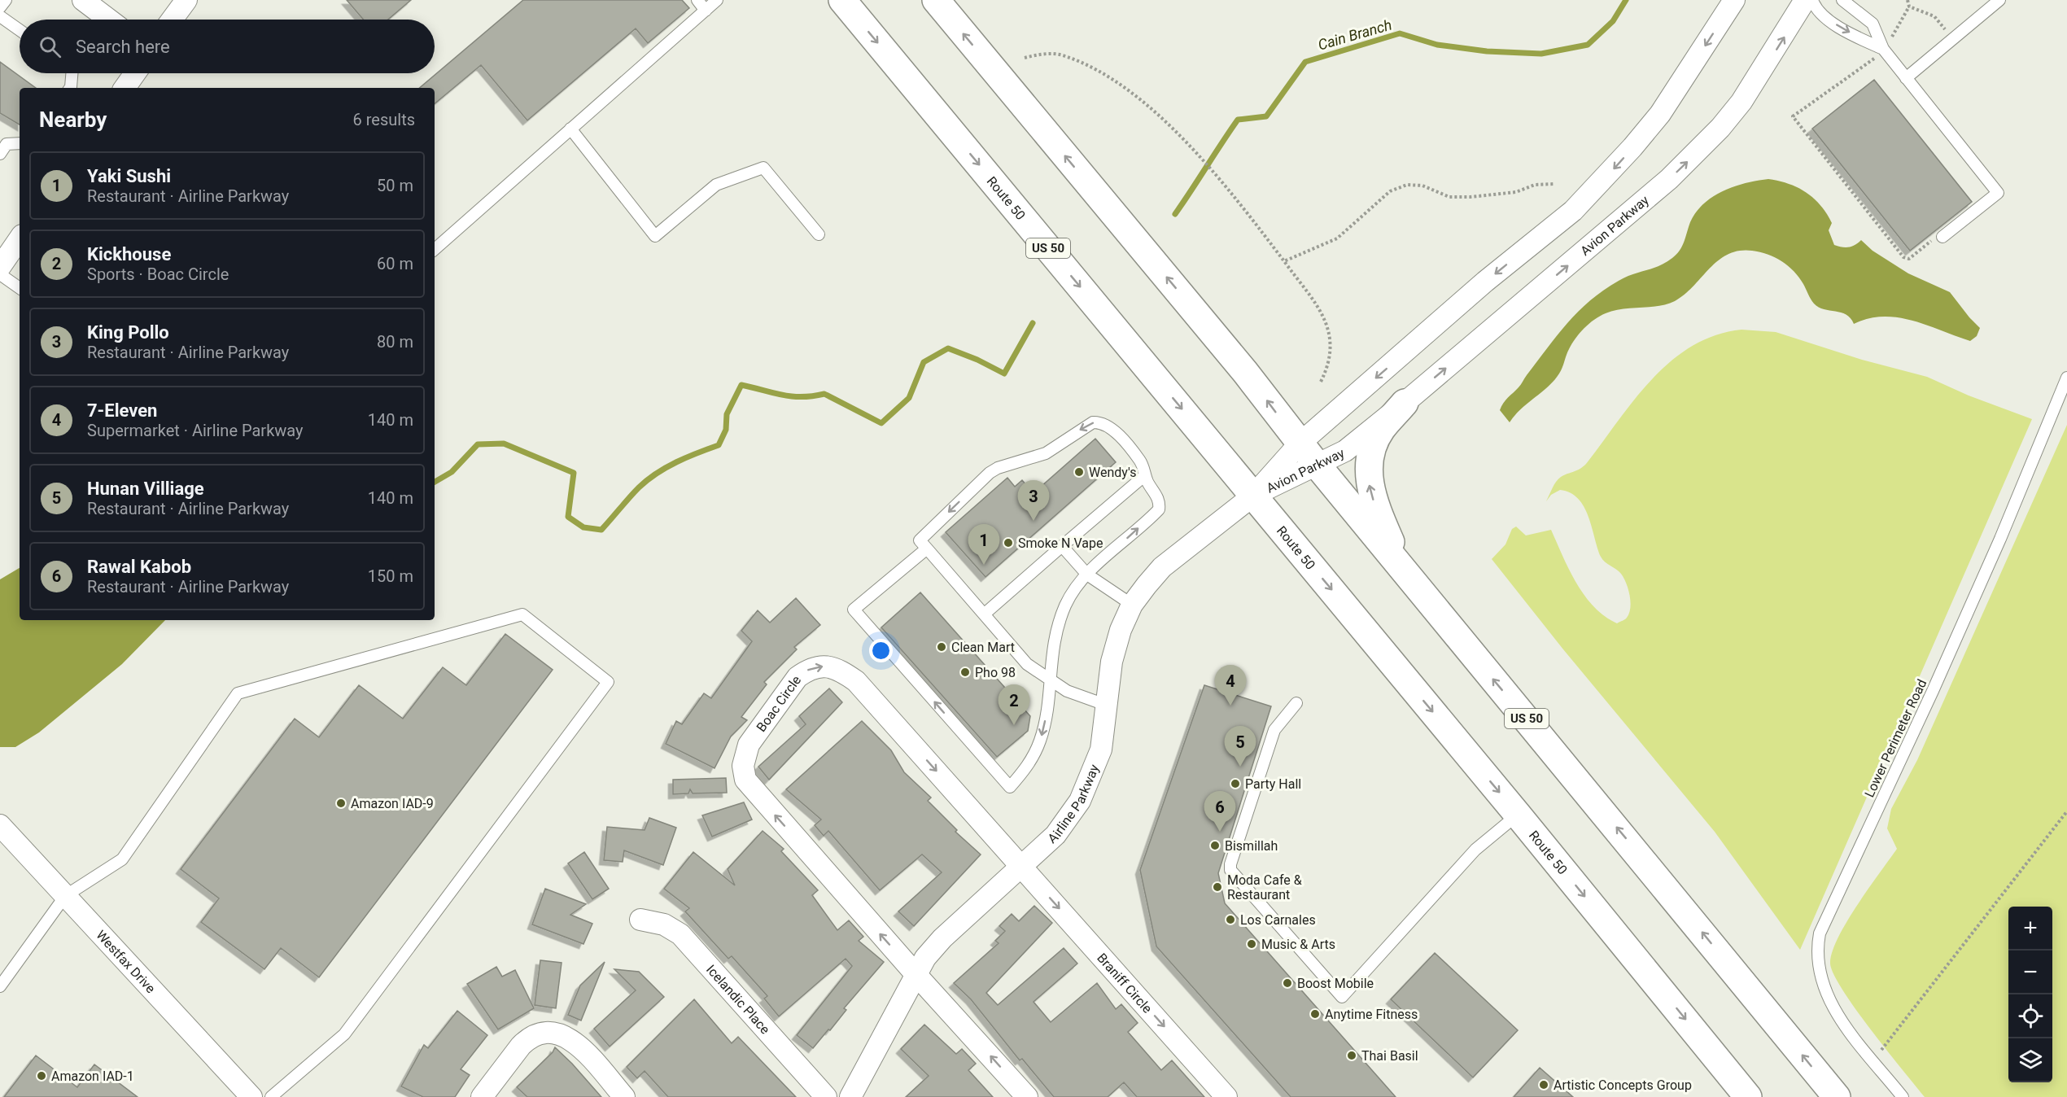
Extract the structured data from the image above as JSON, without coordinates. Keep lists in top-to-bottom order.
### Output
{
  "streets": {
    "highway": ["Route 50", "US 50"],
    "street": [
      "Avion Parkway",
      "Boac Circle",
      "Airline Parkway",
      "Westfax Drive",
      "Braniff Circle",
      "Icelandic Place"
    ],
    "lane": ["Lower Perimeter Road"]
  },
  "crossings": [
    ["Route 50", "Avion Parkway"],
    ["Route 50", "Airline Parkway"],
    ["Avion Parkway", "US 50"],
    ["Avion Parkway", "Airline Parkway"],
    ["Boac Circle", "Airline Parkway"],
    ["Boac Circle", "Braniff Circle"],
    ["Airline Parkway", "Braniff Circle"]
  ],
  "water": ["Cain Branch"],
  "places": [
    "Wendy's",
    "Smoke N Vape",
    "Clean Mart",
    "Pho 98",
    "Party Hall",
    "Amazon IAD-9",
    "Bismillah",
    "Moda Cafe & Restaurant",
    "Los Carnales",
    "Music & Arts",
    "Boost Mobile",
    "Anytime Fitness",
    "Thai Basil",
    "Amazon IAD-1",
    "Artistic Concepts Group"
  ],
  "page": {
    "search": "Search here",
    "heading": ["Nearby", "6 results"],
    "list": [
      {
        "mark": "1",
        "name": "Yaki Sushi",
        "note": "Restaurant · Airline Parkway",
        "value": "50 m"
      },
      {
        "mark": "2",
        "name": "Kickhouse",
        "note": "Sports · Boac Circle",
        "value": "60 m"
      },
      {
        "mark": "3",
        "name": "King Pollo",
        "note": "Restaurant · Airline Parkway",
        "value": "80 m"
      },
      {
        "mark": "4",
        "name": "7-Eleven",
        "note": "Supermarket · Airline Parkway",
        "value": "140 m"
      },
      {
        "mark": "5",
        "name": "Hunan Villiage",
        "note": "Restaurant · Airline Parkway",
        "value": "140 m"
      },
      {
        "mark": "6",
        "name": "Rawal Kabob",
        "note": "Restaurant · Airline Parkway",
        "value": "150 m"
      }
    ],
    "pins": [
      "3",
      "1",
      "4",
      "2",
      "5",
      "6"
    ],
    "map_buttons": ["+", "−"]
  }
}
